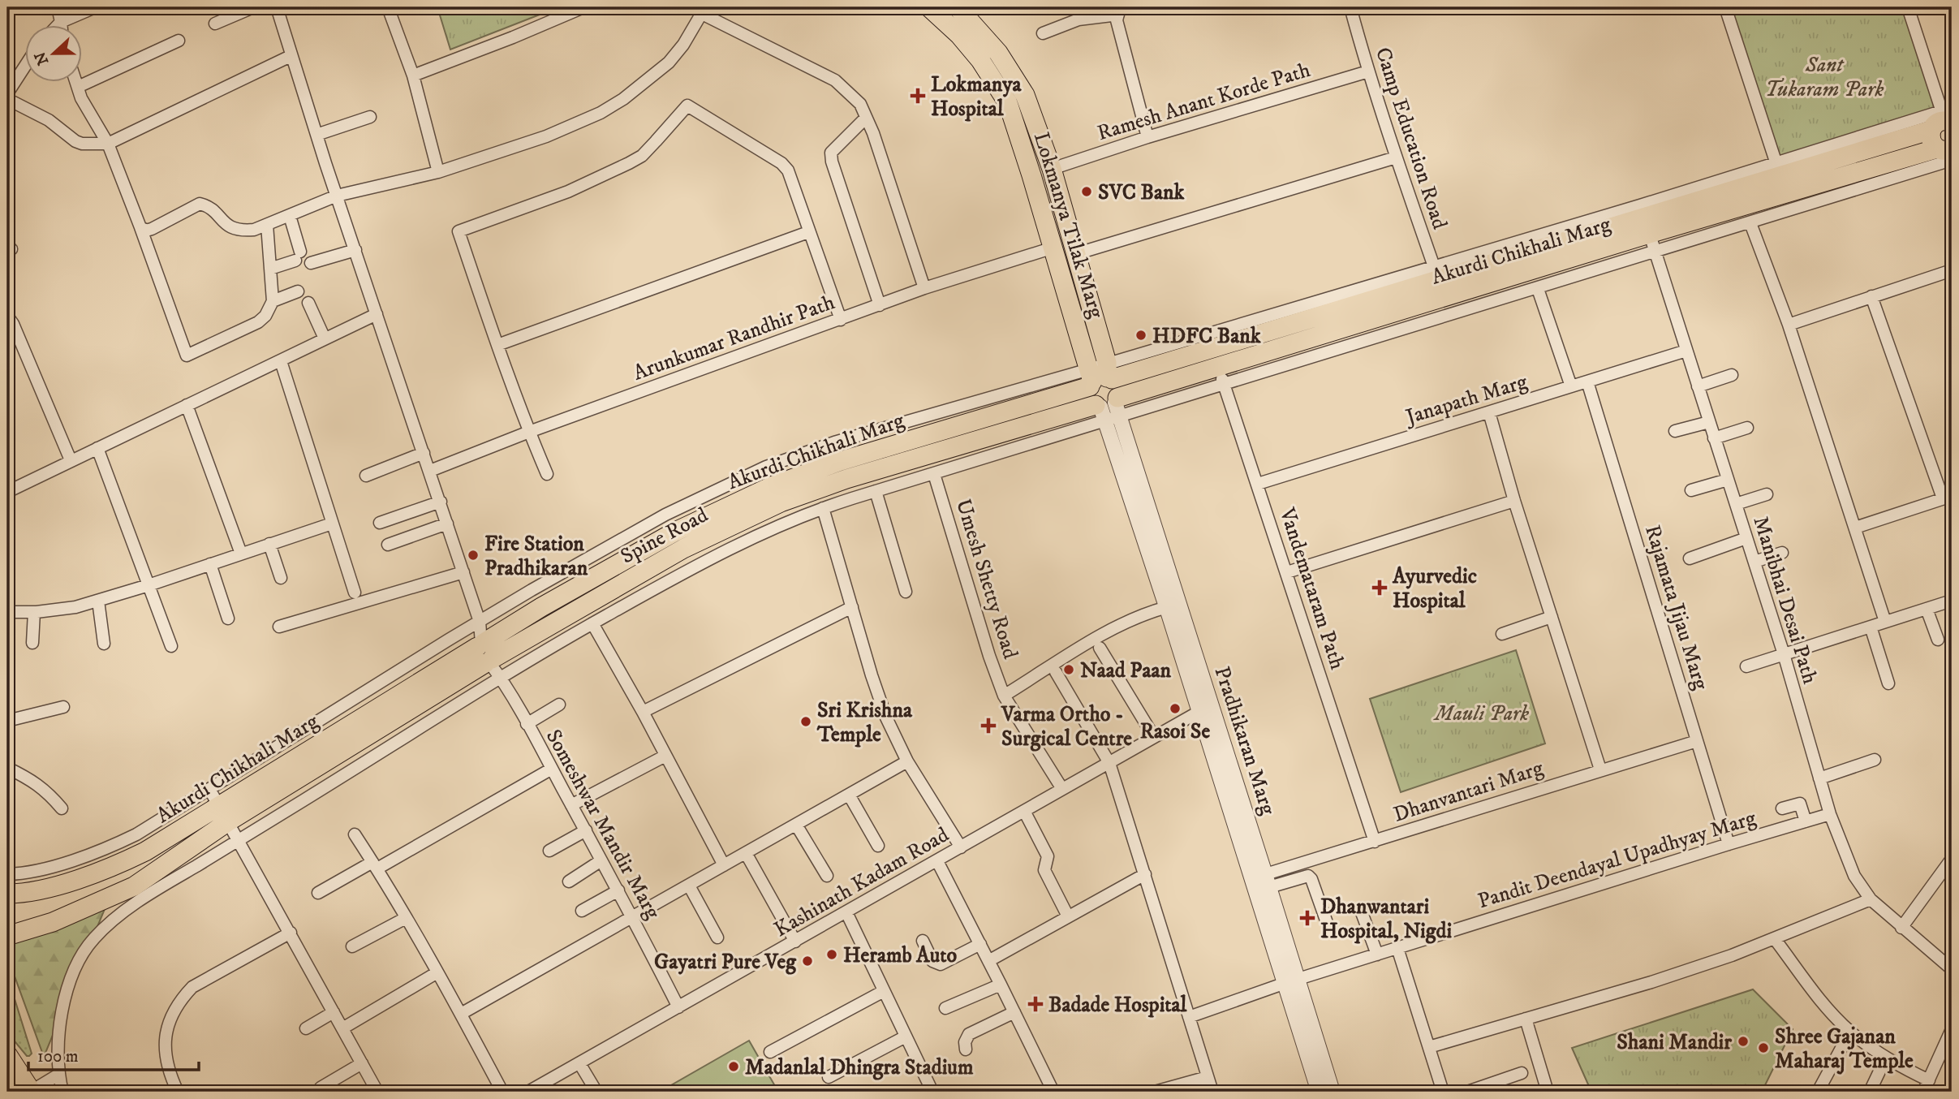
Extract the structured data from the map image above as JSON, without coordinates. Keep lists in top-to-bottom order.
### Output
{
  "streets": {
    "main road": ["Lokmanya Tilak Marg", "Akurdi Chikhali Marg", "Spine Road"],
    "street": [
      "Ramesh Anant Korde Path",
      "Camp Education Road",
      "Arunkumar Randhir Path",
      "Janapath Marg",
      "Umesh Shetty Road",
      "Vandemataram Path",
      "Manibhai Desai Path",
      "Rajamata Jijau Marg",
      "Pradhikaran Marg",
      "Dhanvantari Marg",
      "Someshwar Mandir Marg",
      "Pandit Deendayal Upadhyay Marg",
      "Kashinath Kadam Road"
    ]
  },
  "crossings": [
    ["Ramesh Anant Korde Path", "Camp Education Road"],
    ["Ramesh Anant Korde Path", "Lokmanya Tilak Marg"],
    ["Camp Education Road", "Akurdi Chikhali Marg"],
    ["Lokmanya Tilak Marg", "Akurdi Chikhali Marg"],
    ["Lokmanya Tilak Marg", "Arunkumar Randhir Path"],
    ["Akurdi Chikhali Marg", "Spine Road"],
    ["Akurdi Chikhali Marg", "Vandemataram Path"],
    ["Akurdi Chikhali Marg", "Manibhai Desai Path"],
    ["Akurdi Chikhali Marg", "Pradhikaran Marg"],
    ["Akurdi Chikhali Marg", "Someshwar Mandir Marg"],
    ["Janapath Marg", "Vandemataram Path"],
    ["Janapath Marg", "Manibhai Desai Path"],
    ["Janapath Marg", "Rajamata Jijau Marg"],
    ["Spine Road", "Pradhikaran Marg"],
    ["Spine Road", "Someshwar Mandir Marg"],
    ["Umesh Shetty Road", "Pradhikaran Marg"],
    ["Umesh Shetty Road", "Kashinath Kadam Road"],
    ["Vandemataram Path", "Dhanvantari Marg"],
    ["Manibhai Desai Path", "Pandit Deendayal Upadhyay Marg"],
    ["Rajamata Jijau Marg", "Dhanvantari Marg"],
    ["Rajamata Jijau Marg", "Pandit Deendayal Upadhyay Marg"],
    ["Pradhikaran Marg", "Dhanvantari Marg"],
    ["Pradhikaran Marg", "Pandit Deendayal Upadhyay Marg"],
    ["Pradhikaran Marg", "Kashinath Kadam Road"],
    ["Someshwar Mandir Marg", "Kashinath Kadam Road"]
  ],
  "parks": ["Sant Tukaram Park", "Mauli Park"],
  "places": {
    "health": [
      "Lokmanya Hospital",
      "Ayurvedic Hospital",
      "Varma Ortho - Surgical Centre",
      "Dhanwantari Hospital, Nigdi",
      "Badade Hospital"
    ],
    "other": [
      "SVC Bank",
      "HDFC Bank",
      "Fire Station Pradhikaran",
      "Naad Paan",
      "Rasoi Se",
      "Sri Krishna Temple",
      "Heramb Auto",
      "Gayatri Pure Veg",
      "Shani Mandir",
      "Shree Gajanan Maharaj Temple",
      "Madanlal Dhingra Stadium"
    ]
  },
  "scale_bar": "100 m",
  "north": "left"
}
